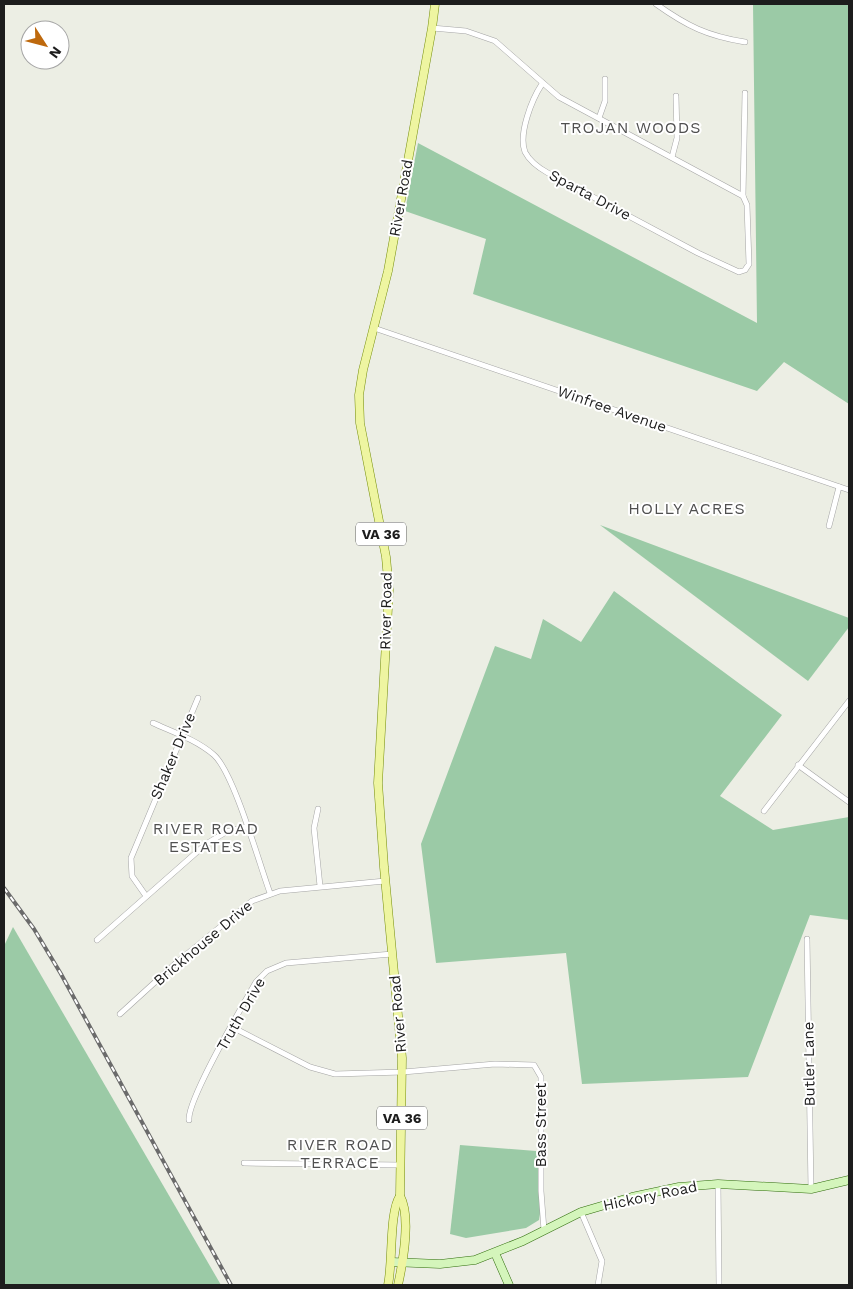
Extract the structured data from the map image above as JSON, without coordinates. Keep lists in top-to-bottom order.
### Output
{
  "streets": {
    "main road": ["River Road", "VA 36", "Hickory Road"],
    "street": [
      "Sparta Drive",
      "Winfree Avenue",
      "Shaker Drive",
      "Brickhouse Drive",
      "Truth Drive",
      "Butler Lane",
      "Bass Street"
    ]
  },
  "crossings": [
    ["River Road", "Winfree Avenue"],
    ["River Road", "Brickhouse Drive"],
    ["River Road", "Truth Drive"],
    ["River Road", "Bass Street"],
    ["Butler Lane", "Hickory Road"],
    ["Bass Street", "Hickory Road"]
  ],
  "districts": [
    "TROJAN WOODS",
    "HOLLY ACRES",
    "RIVER ROAD ESTATES",
    "RIVER ROAD TERRACE"
  ],
  "north": "bottom right"
}
